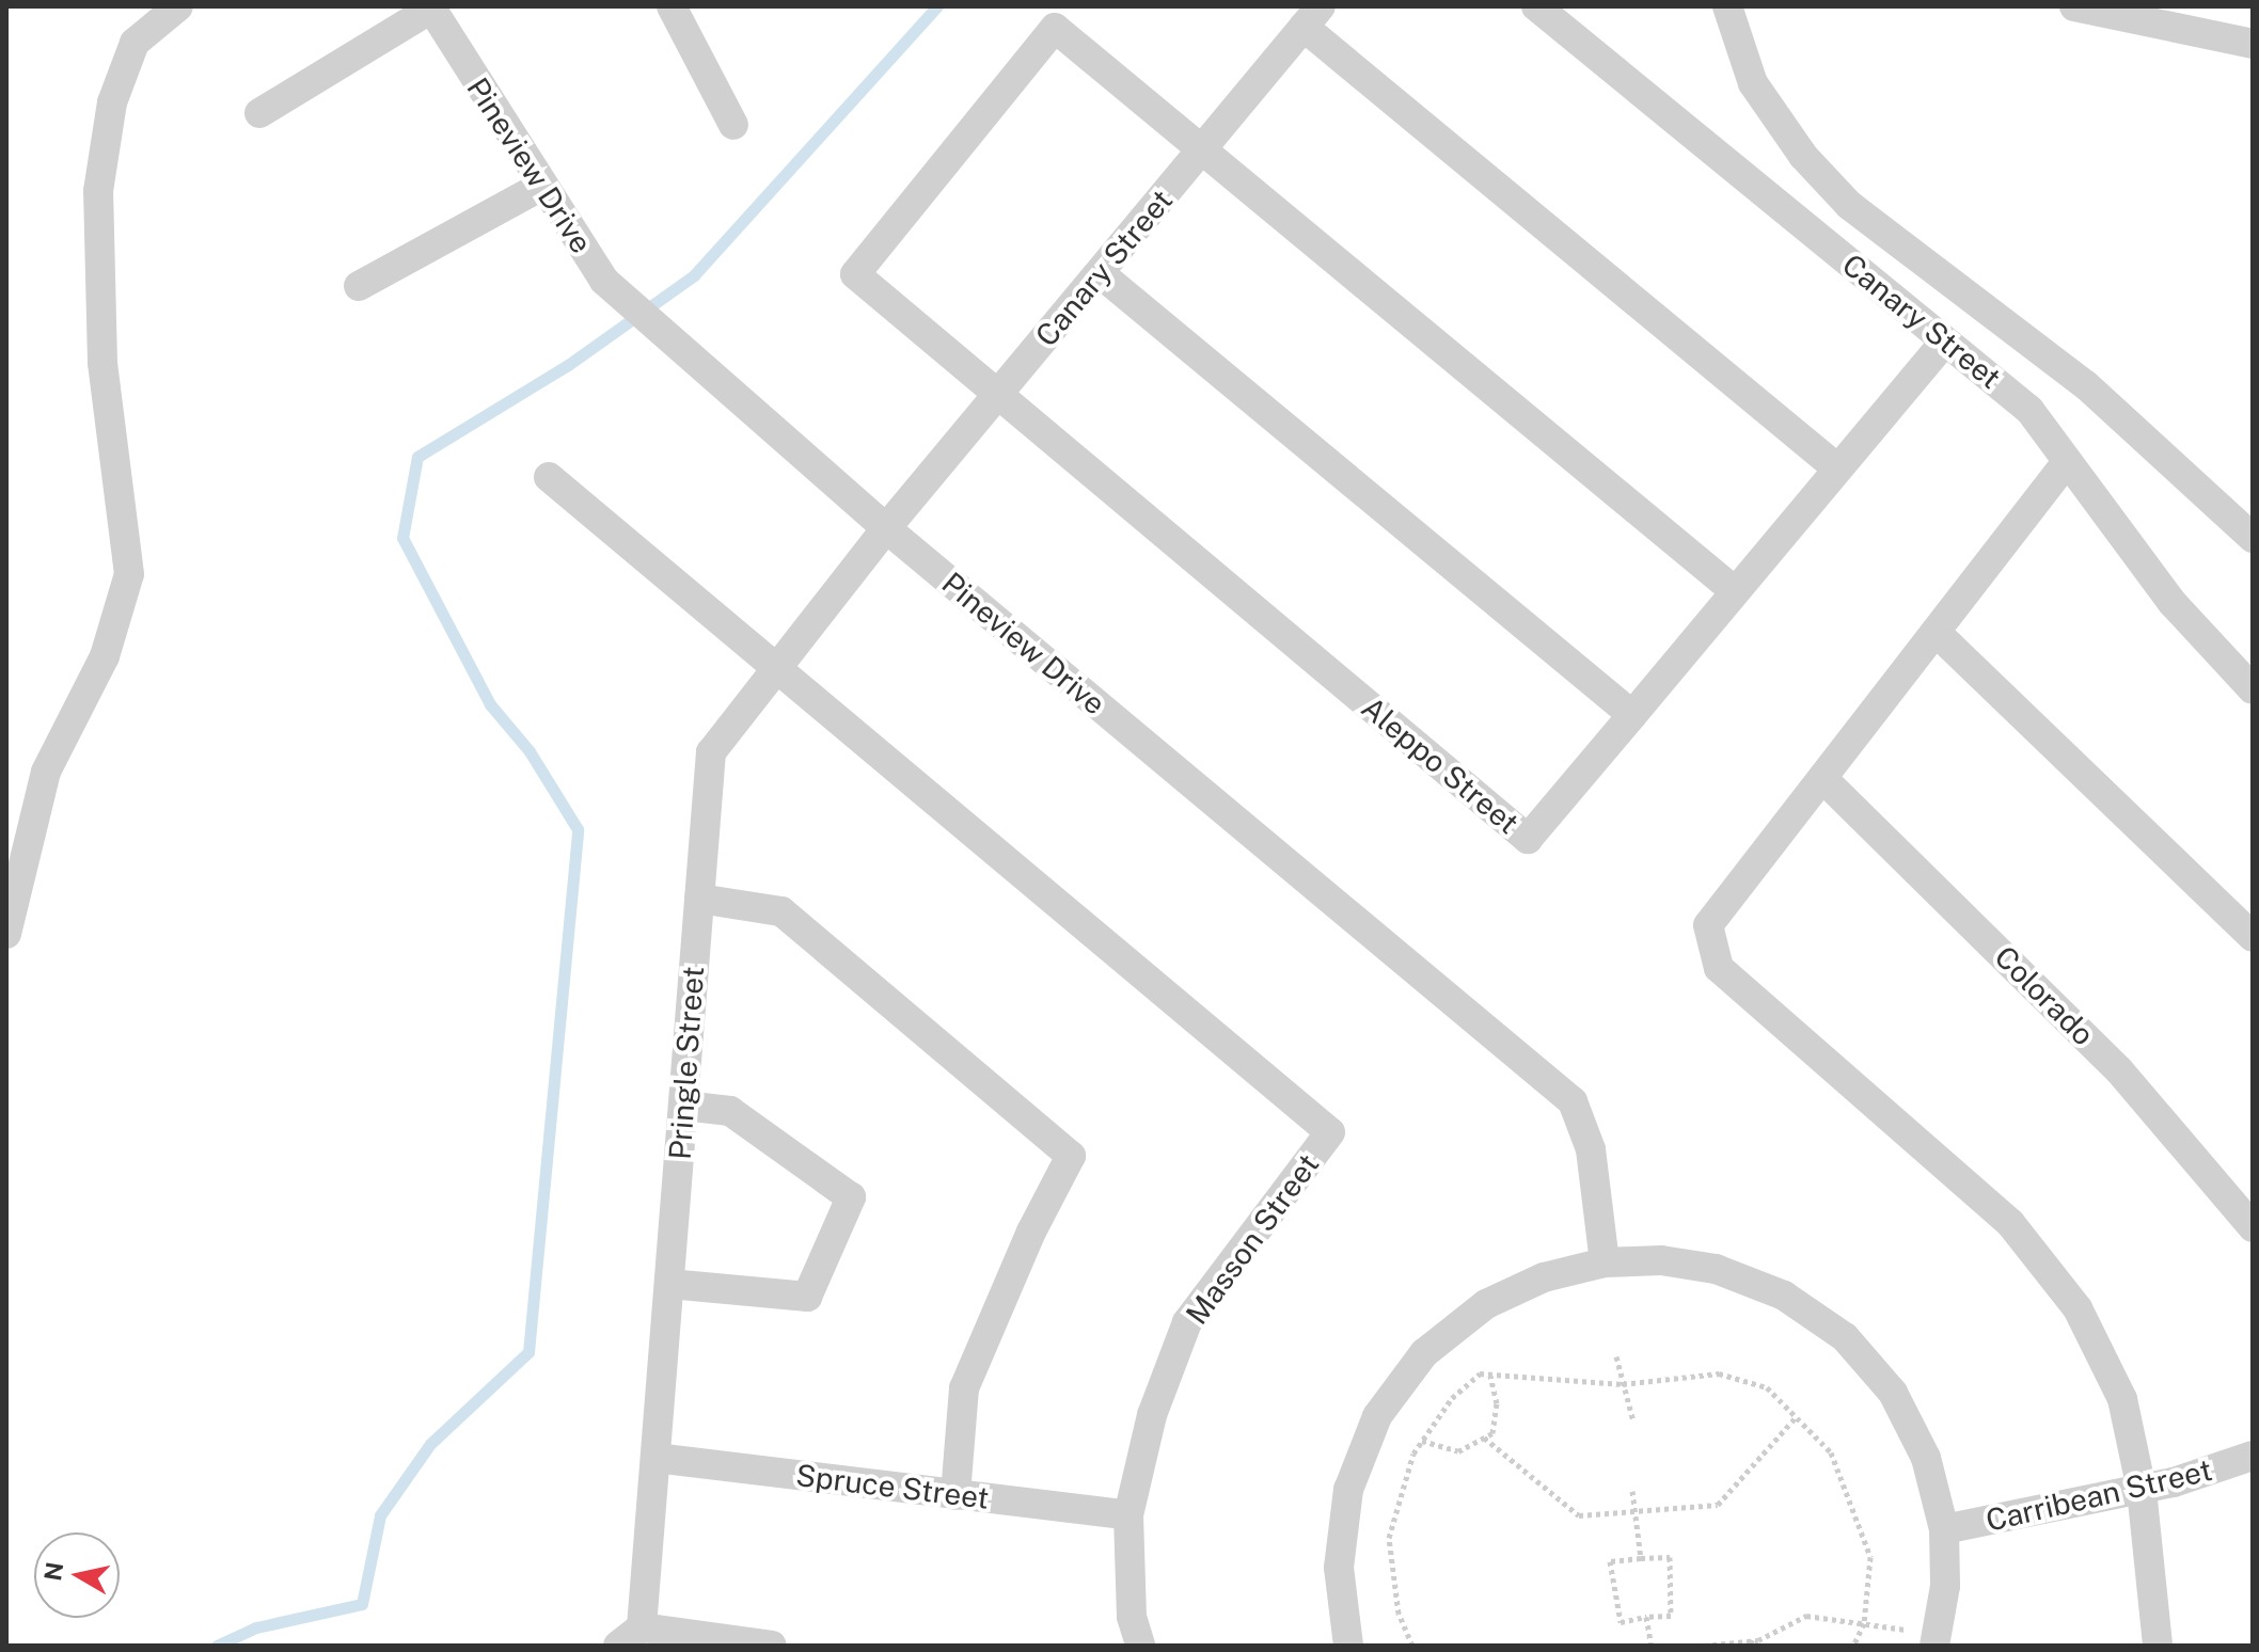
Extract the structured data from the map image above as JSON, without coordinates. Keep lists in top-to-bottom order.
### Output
{
  "streets": {
    "street": [
      "Pineview Drive",
      "Canary Street",
      "Aleppo Street",
      "Colorado",
      "Pringle Street",
      "Masson Street",
      "Spruce Street",
      "Carribean Street"
    ]
  },
  "crossings": [
    ["Pineview Drive", "Canary Street"],
    ["Pineview Drive", "Pringle Street"],
    ["Canary Street", "Aleppo Street"],
    ["Canary Street", "Pringle Street"],
    ["Pringle Street", "Masson Street"],
    ["Pringle Street", "Spruce Street"],
    ["Masson Street", "Spruce Street"]
  ],
  "north": "left"
}
